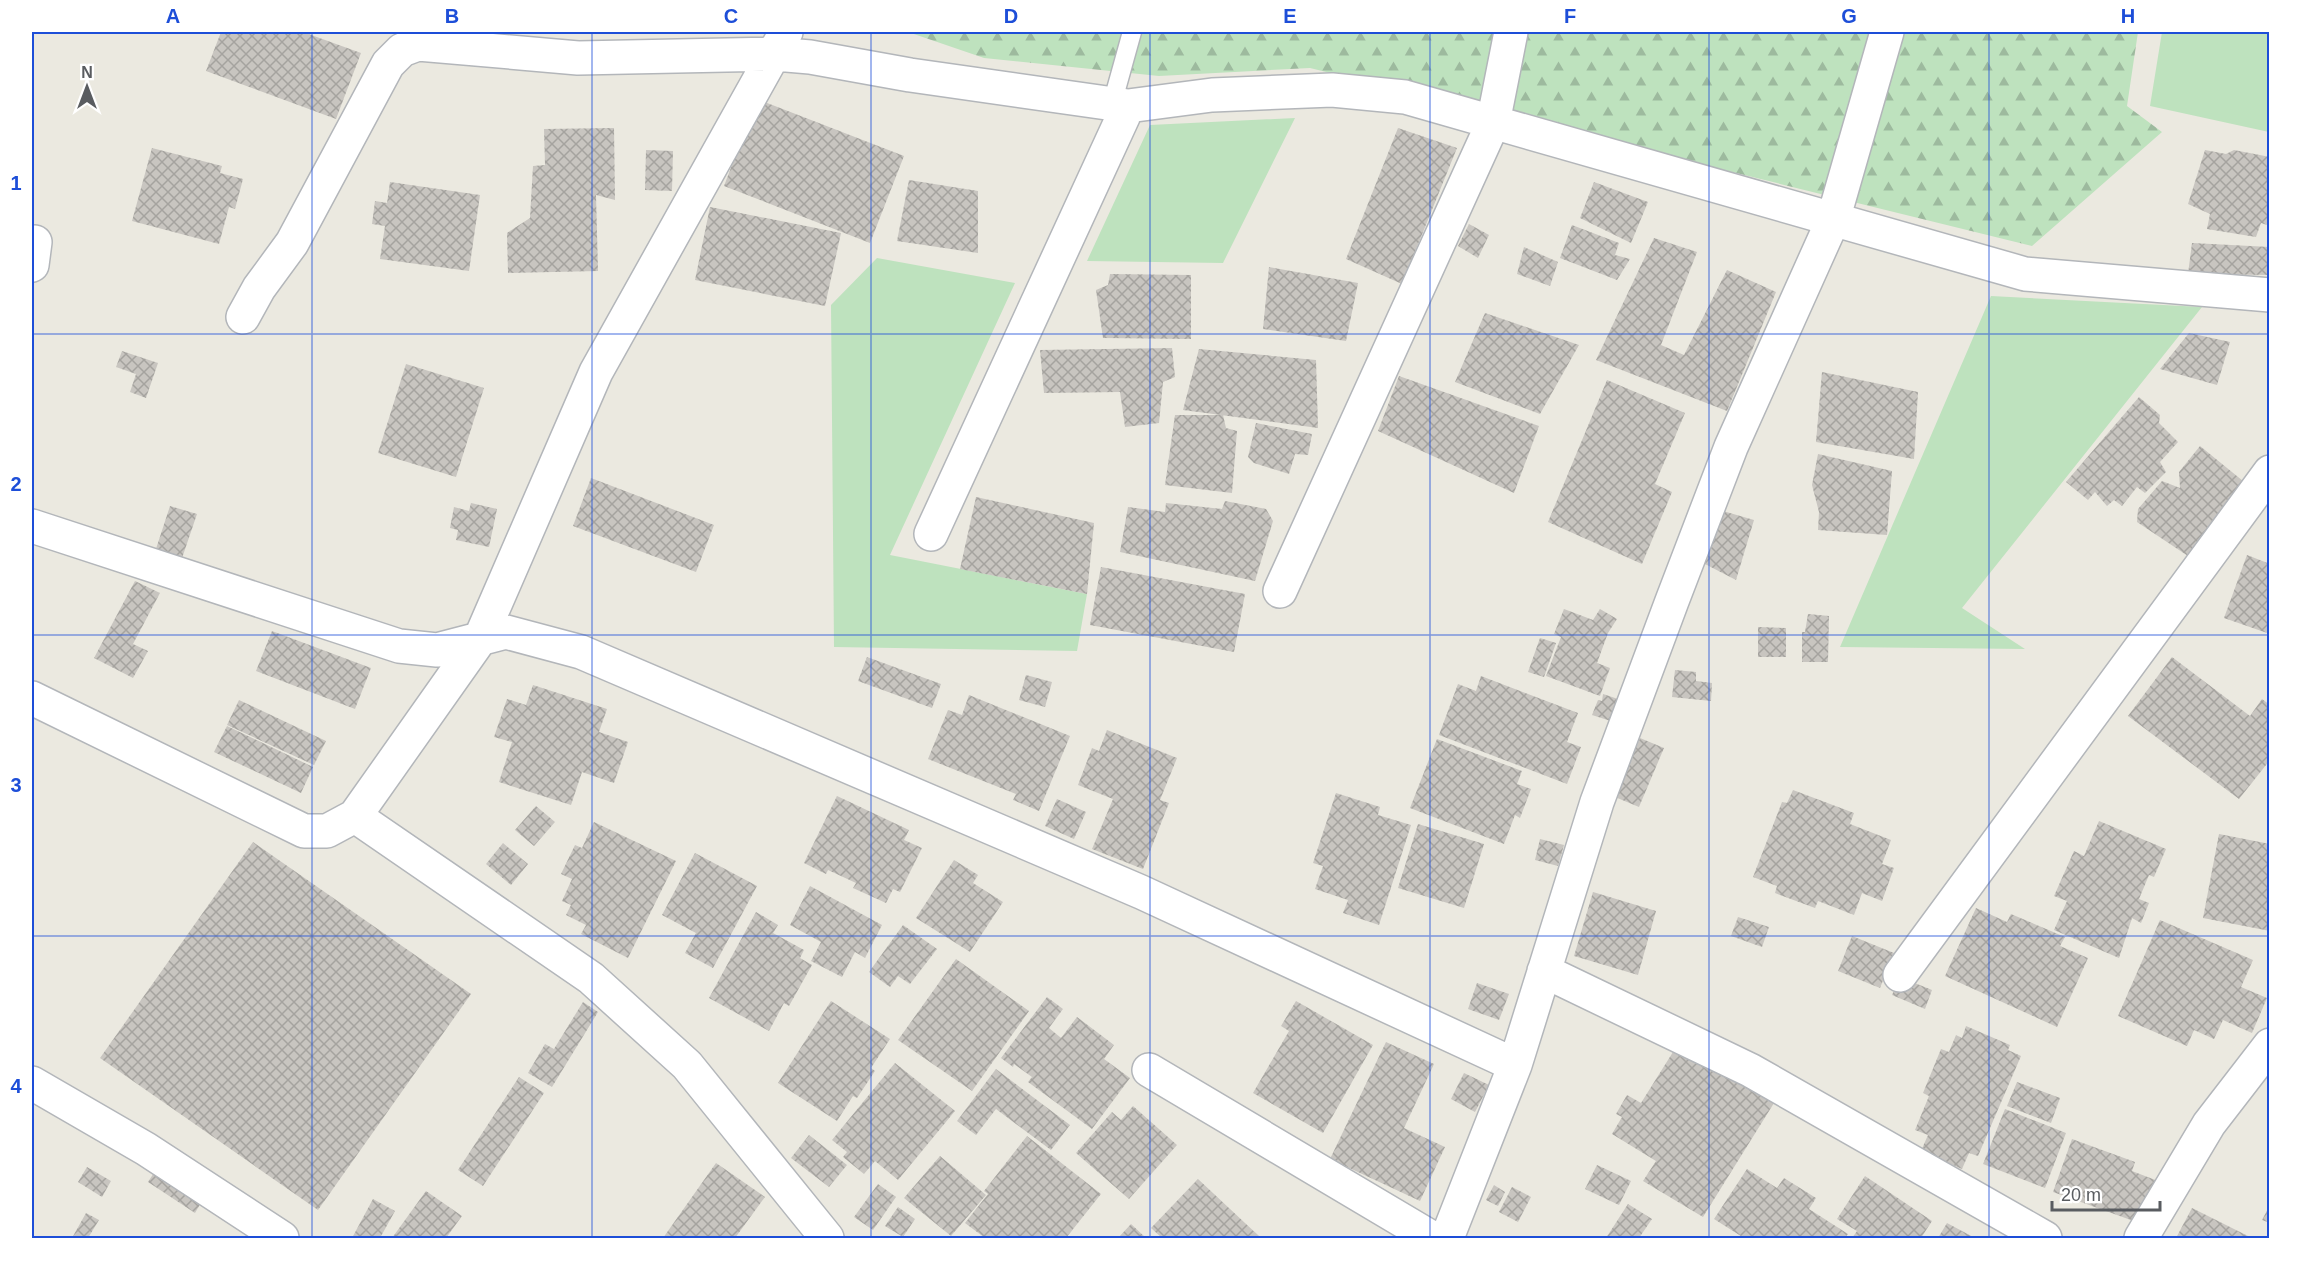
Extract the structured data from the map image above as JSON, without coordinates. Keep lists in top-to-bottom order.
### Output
{
  "scale_bar": "20 m",
  "north": "top",
  "grid": {
    "columns": [
      "A",
      "B",
      "C",
      "D",
      "E",
      "F",
      "G",
      "H"
    ],
    "rows": [
      "1",
      "2",
      "3",
      "4"
    ]
  }
}
